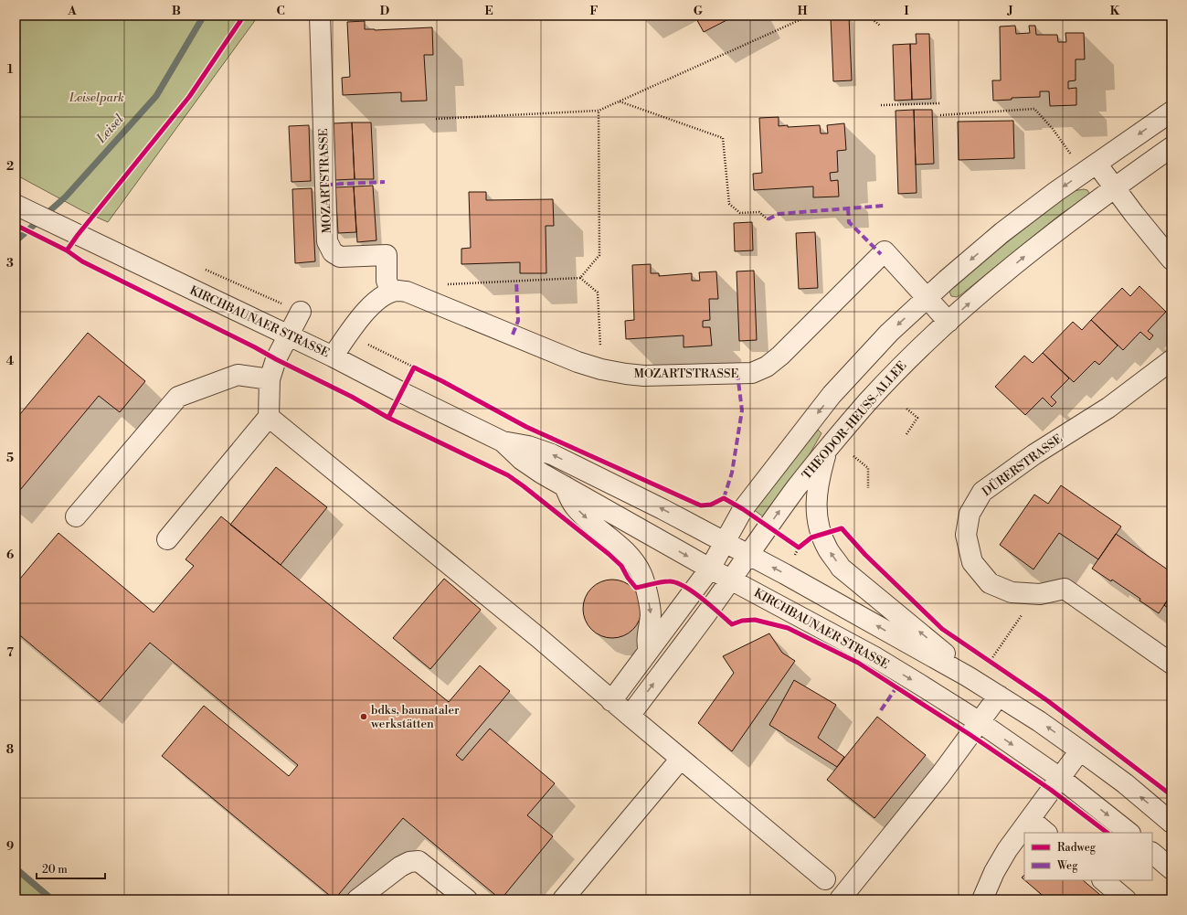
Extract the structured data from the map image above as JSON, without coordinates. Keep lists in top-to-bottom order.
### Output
{
  "streets": {
    "street": [
      "MOZARTSTRASSE",
      "KIRCHBAUNAER STRASSE",
      "THEODOR-HEUSS-ALLEE",
      "DÜRERSTRASSE"
    ]
  },
  "crossings": [
    ["KIRCHBAUNAER STRASSE", "THEODOR-HEUSS-ALLEE"]
  ],
  "water": ["Leisel"],
  "parks": ["Leiselpark"],
  "places": ["bdks, baunataler werkstätten"],
  "legend": ["Radweg", "Weg"],
  "scale_bar": "20 m",
  "grid": {
    "columns": [
      "A",
      "B",
      "C",
      "D",
      "E",
      "F",
      "G",
      "H",
      "I",
      "J",
      "K"
    ],
    "rows": [
      "1",
      "2",
      "3",
      "4",
      "5",
      "6",
      "7",
      "8",
      "9"
    ]
  }
}
